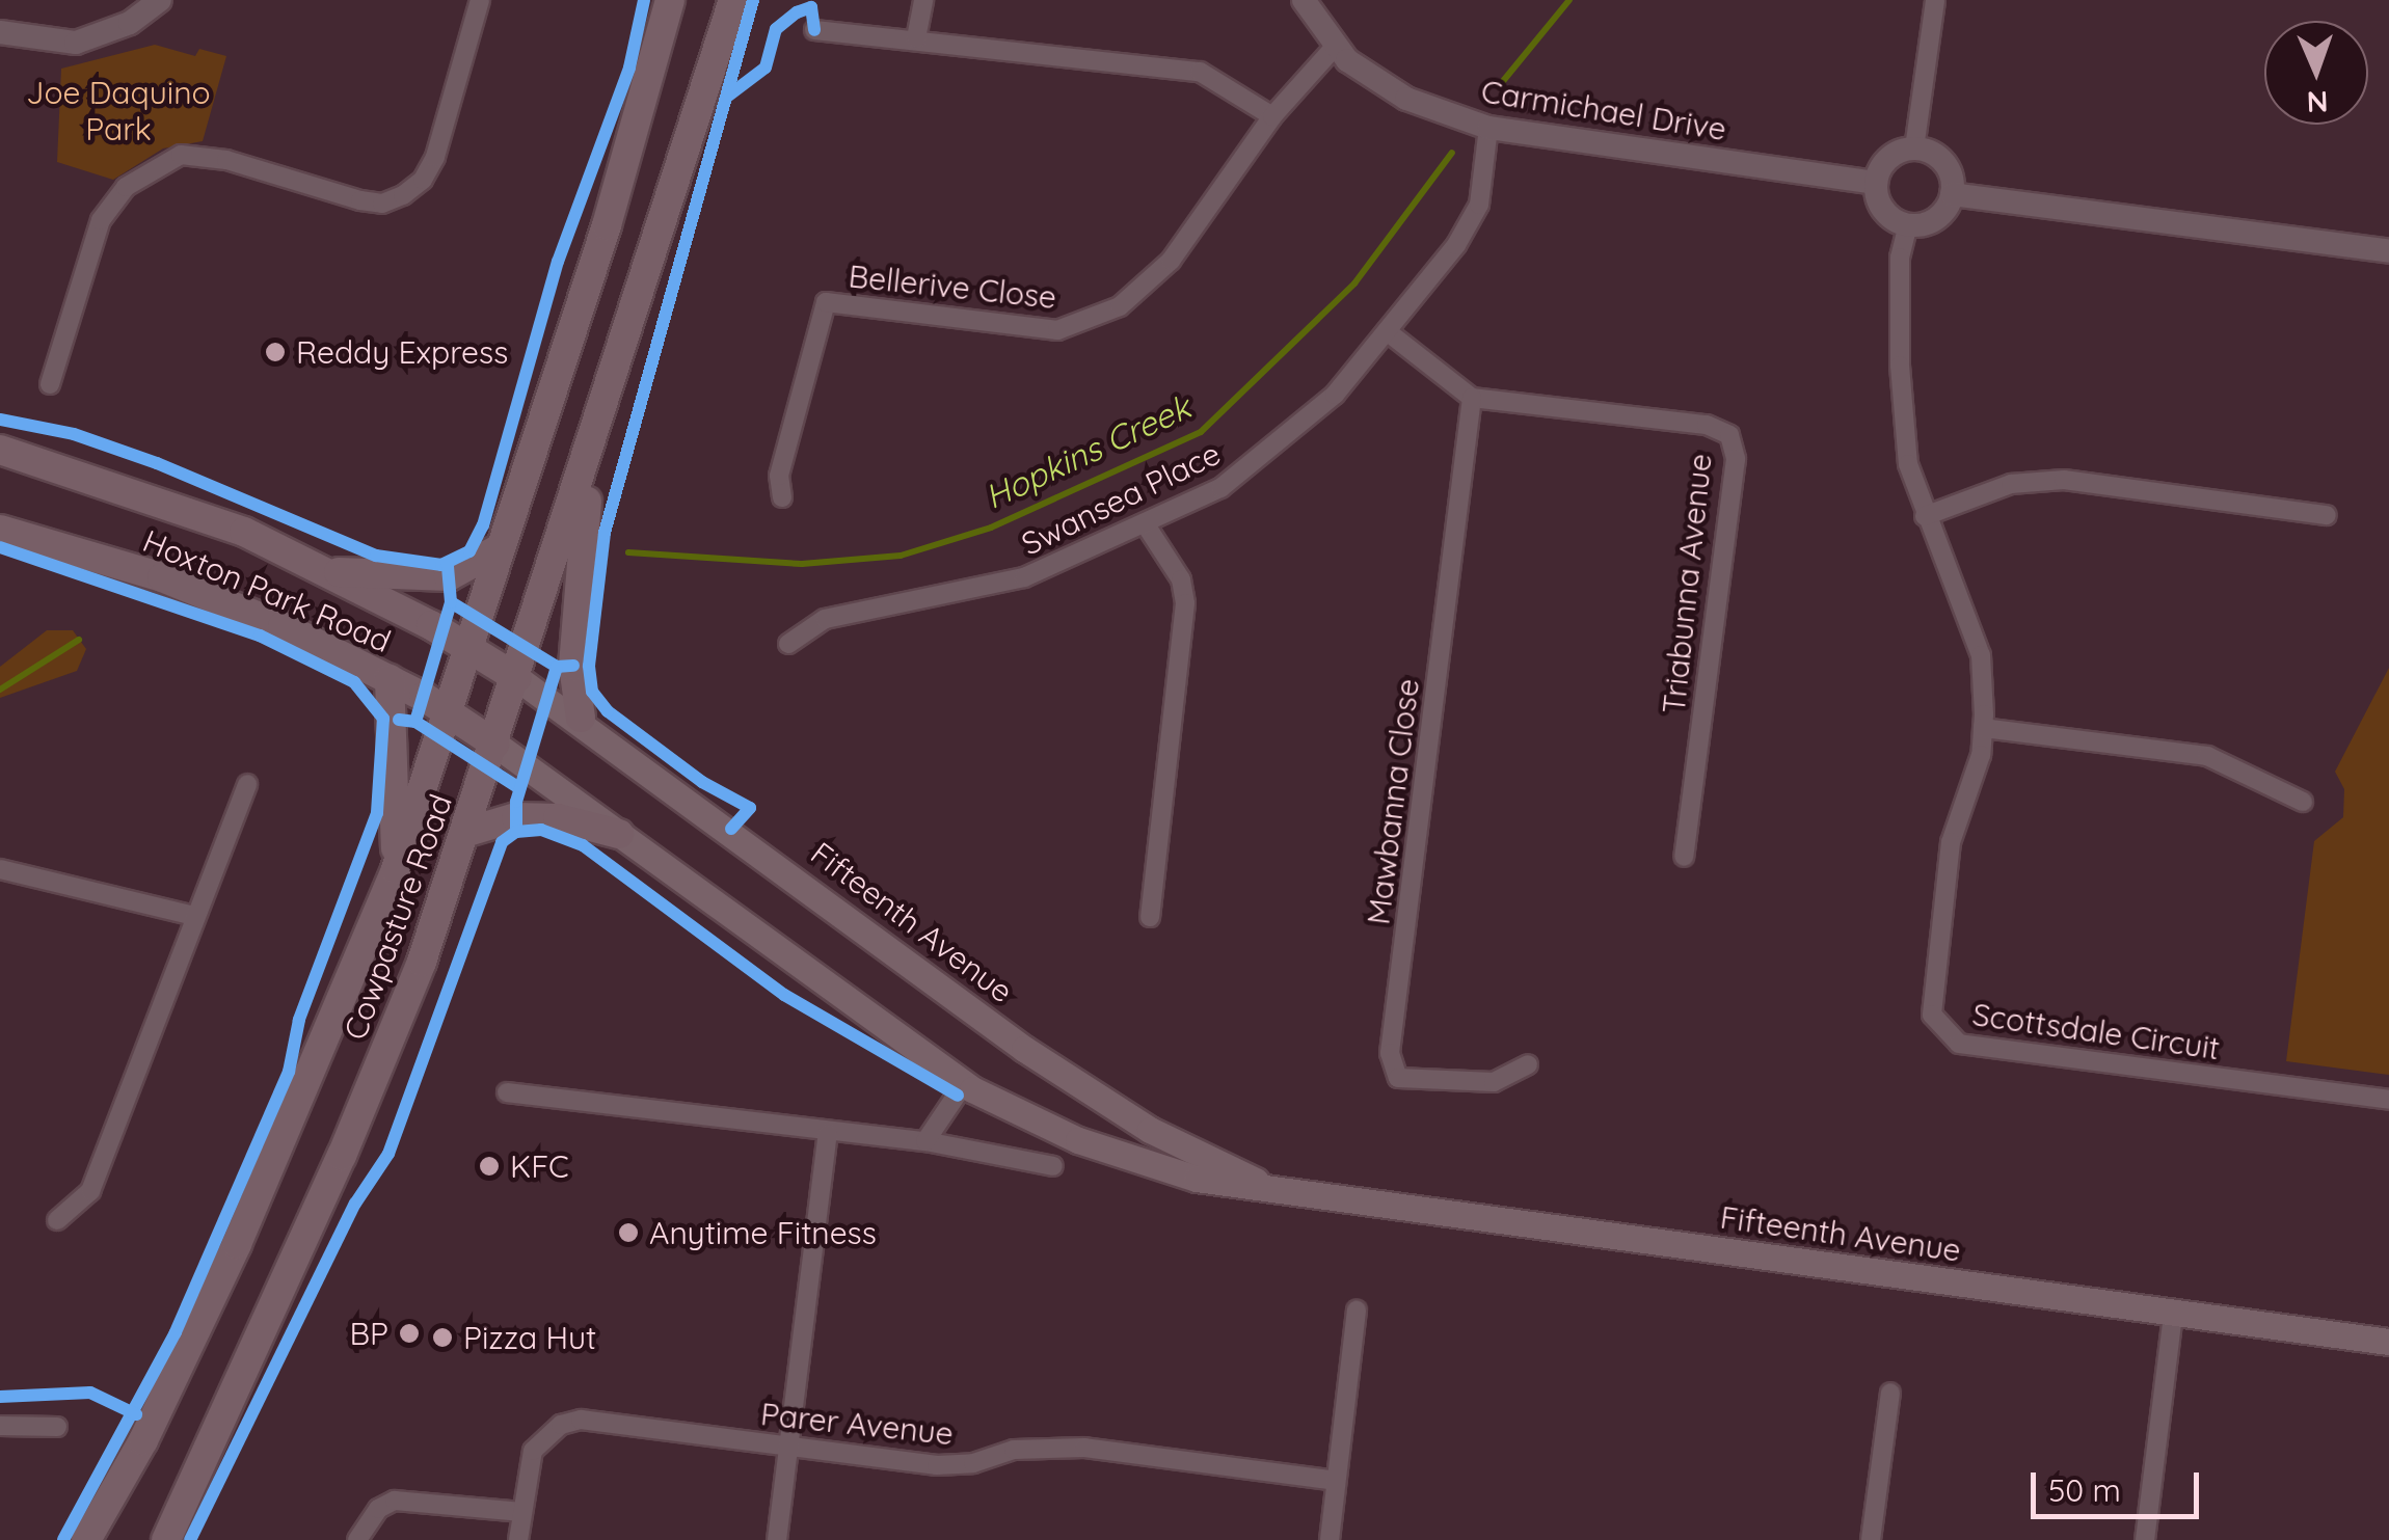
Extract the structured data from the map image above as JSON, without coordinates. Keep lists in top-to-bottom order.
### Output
{
  "streets": {
    "main road": ["Hoxton Park Road", "Cowpasture Road", "Fifteenth Avenue"],
    "street": [
      "Carmichael Drive",
      "Bellerive Close",
      "Swansea Place",
      "Triabunna Avenue",
      "Mawbanna Close",
      "Scottsdale Circuit",
      "Parer Avenue"
    ]
  },
  "crossings": [
    ["Carmichael Drive", "Bellerive Close"],
    ["Carmichael Drive", "Swansea Place"],
    ["Carmichael Drive", "Scottsdale Circuit"],
    ["Triabunna Avenue", "Mawbanna Close"],
    ["Hoxton Park Road", "Cowpasture Road"],
    ["Hoxton Park Road", "Fifteenth Avenue"],
    ["Cowpasture Road", "Fifteenth Avenue"]
  ],
  "water": ["Hopkins Creek"],
  "parks": ["Joe Daquino Park"],
  "places": [
    "Reddy Express",
    "KFC",
    "Anytime Fitness",
    "BP",
    "Pizza Hut"
  ],
  "scale_bar": "50 m",
  "north": "bottom"
}
